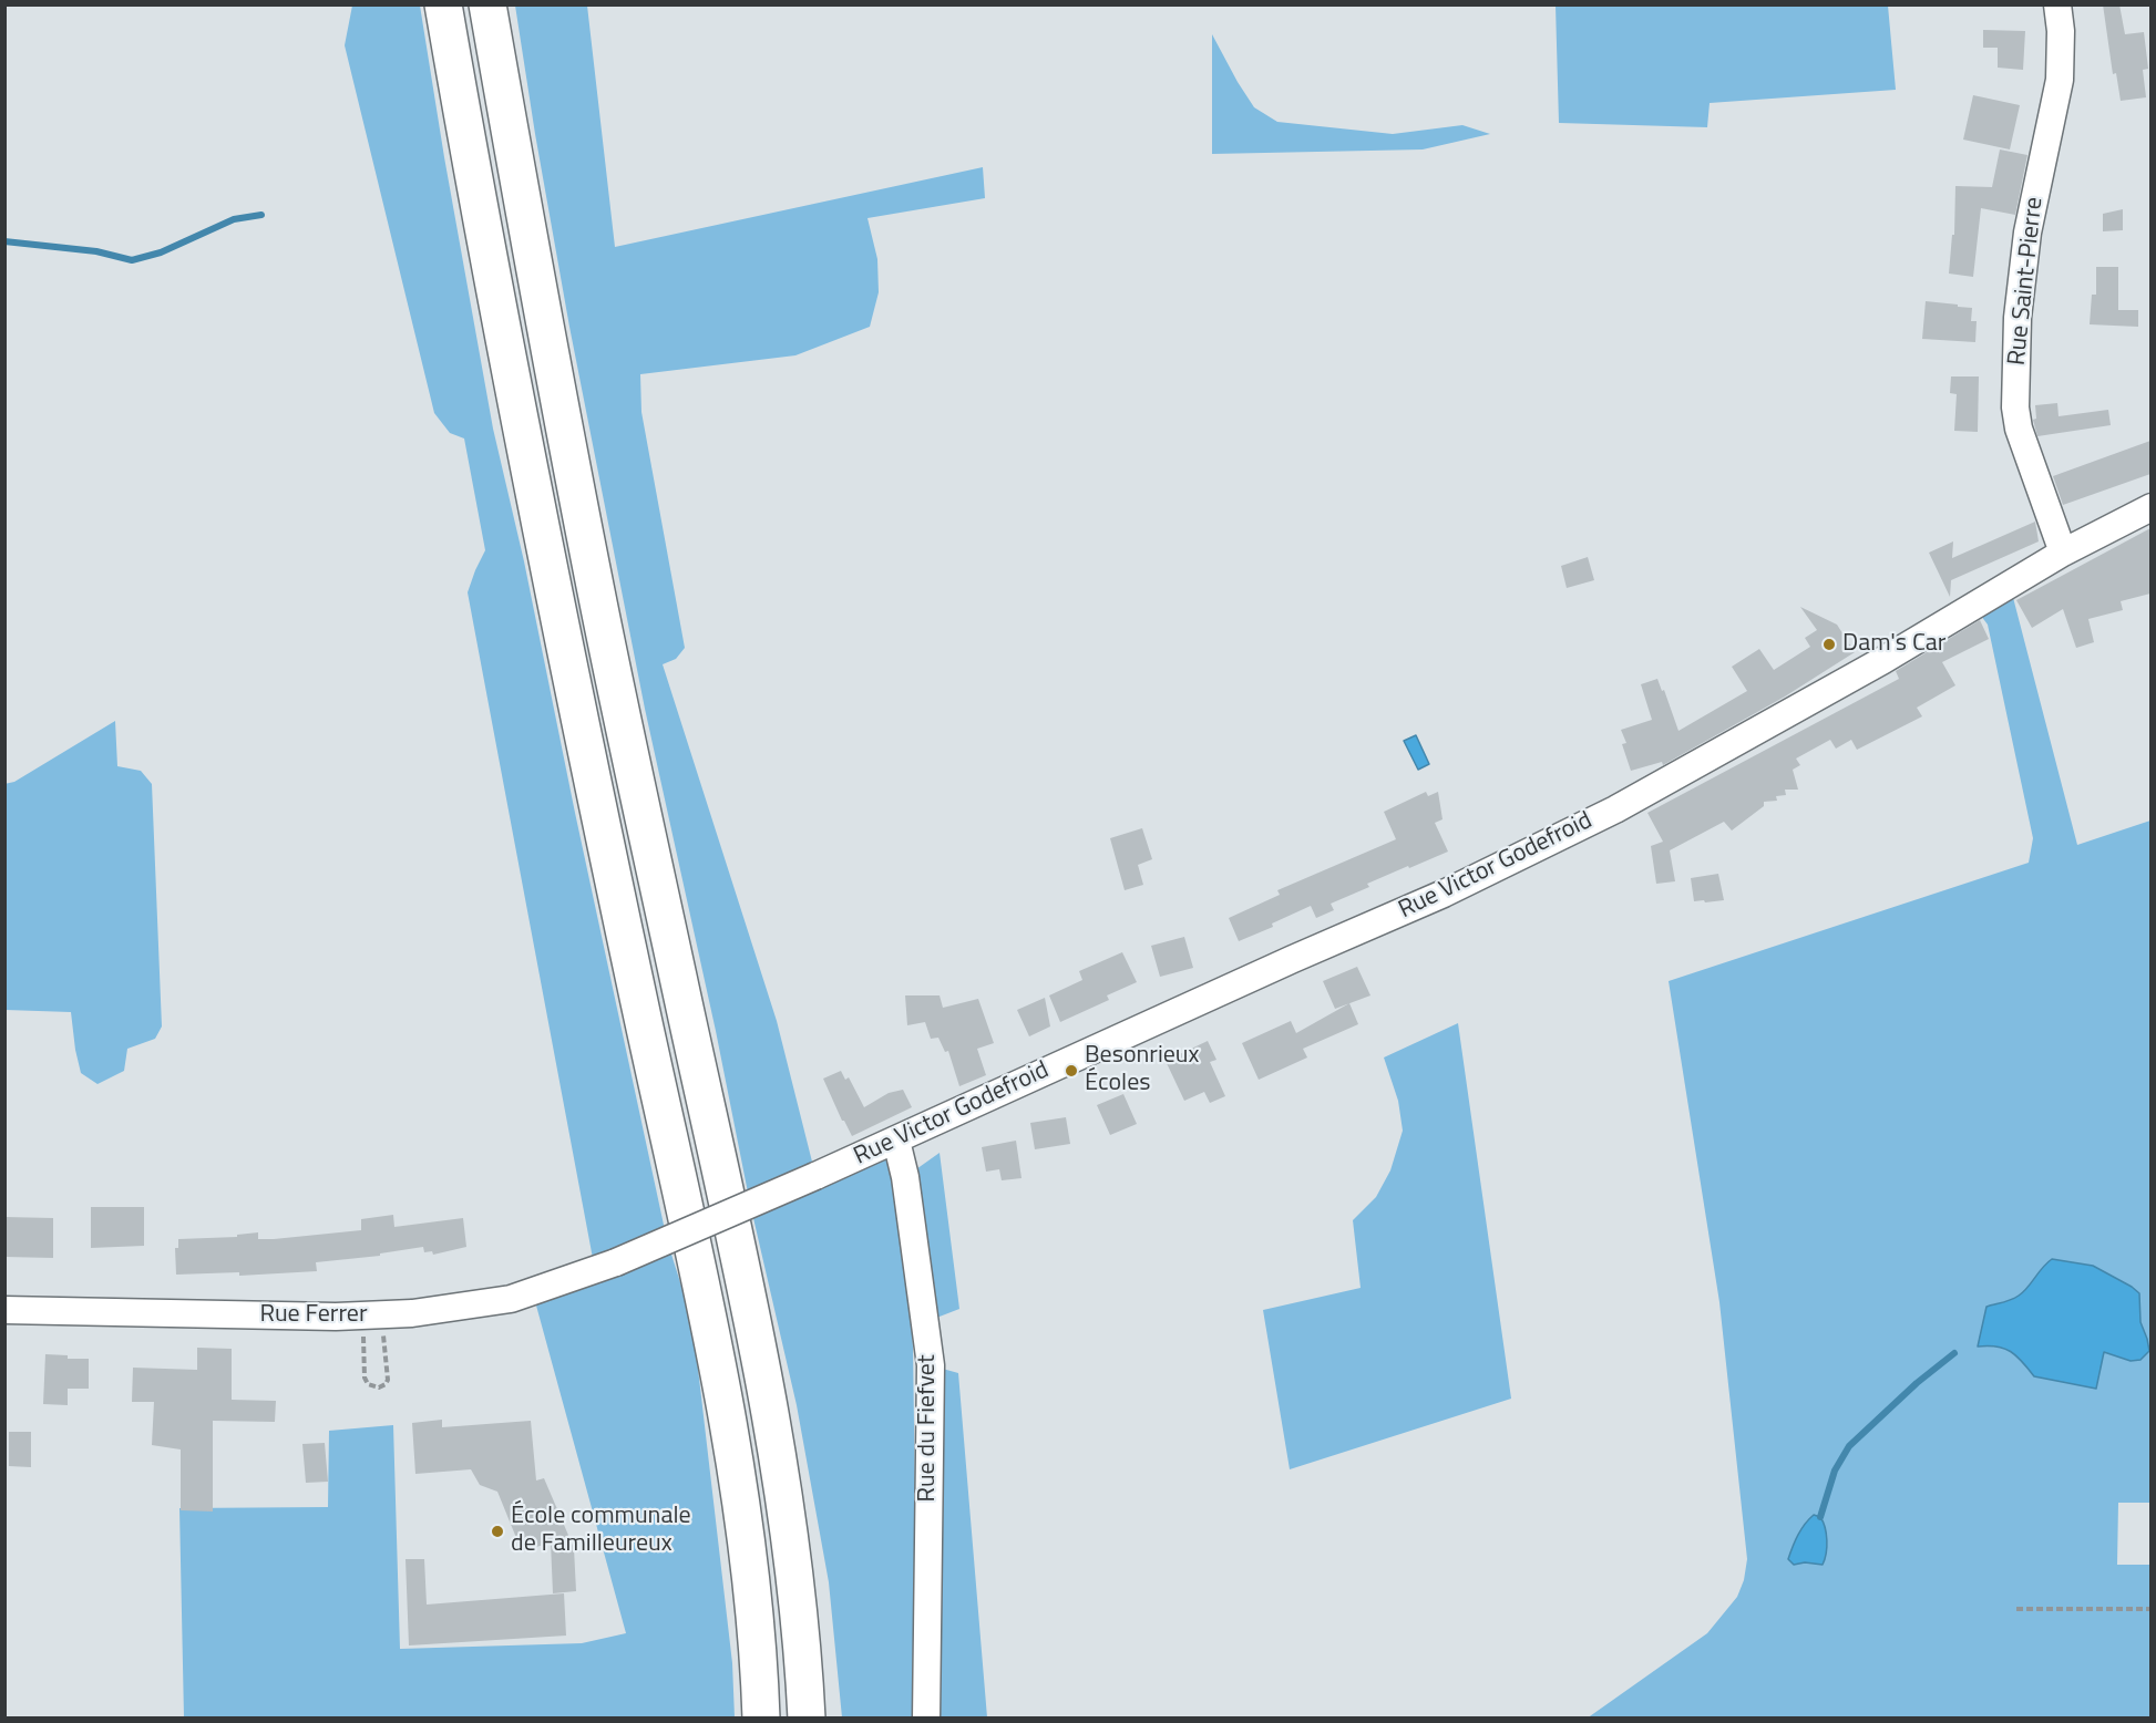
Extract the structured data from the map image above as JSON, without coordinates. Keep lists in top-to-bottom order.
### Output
{
  "streets": {
    "street": [
      "Rue Saint-Pierre",
      "Rue Victor Godefroid",
      "Rue Ferrer",
      "Rue du Fiefvet"
    ]
  },
  "crossings": [
    ["Rue Saint-Pierre", "Rue Victor Godefroid"],
    ["Rue Victor Godefroid", "Rue Ferrer"],
    ["Rue Victor Godefroid", "Rue du Fiefvet"]
  ],
  "places": ["Dam's Car", "Besonrieux Écoles", "École communale de Familleureux"]
}
